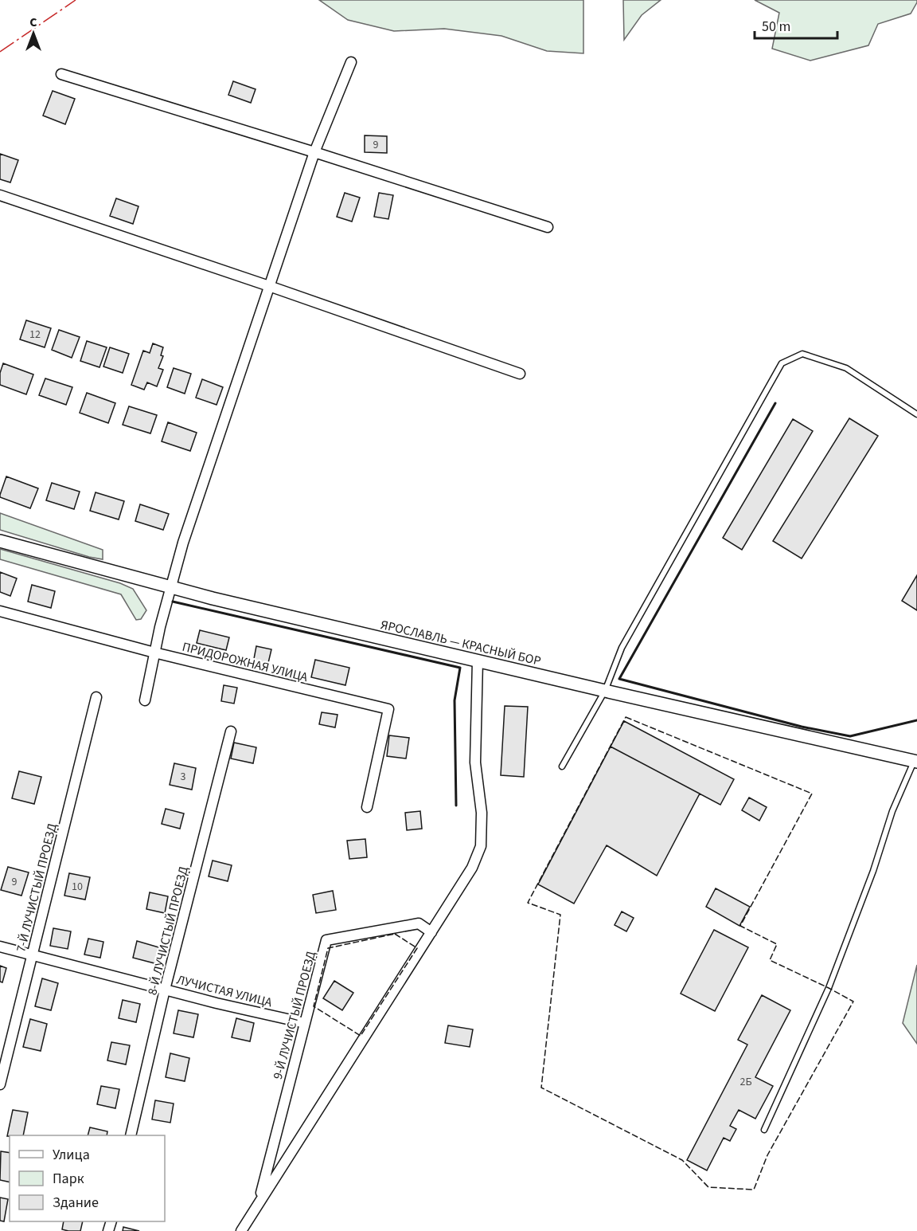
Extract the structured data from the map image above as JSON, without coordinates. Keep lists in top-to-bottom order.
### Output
{
  "streets": {
    "street": [
      "ЯРОСЛАВЛЬ — КРАСНЫЙ БОР",
      "ПРИДОРОЖНАЯ УЛИЦА",
      "7-Й ЛУЧИСТЫЙ ПРОЕЗД",
      "8-Й ЛУЧИСТЫЙ ПРОЕЗД",
      "ЛУЧИСТАЯ УЛИЦА",
      "9-Й ЛУЧИСТЫЙ ПРОЕЗД"
    ]
  },
  "crossings": [
    ["7-Й ЛУЧИСТЫЙ ПРОЕЗД", "ЛУЧИСТАЯ УЛИЦА"],
    ["8-Й ЛУЧИСТЫЙ ПРОЕЗД", "ЛУЧИСТАЯ УЛИЦА"],
    ["ЛУЧИСТАЯ УЛИЦА", "9-Й ЛУЧИСТЫЙ ПРОЕЗД"]
  ],
  "house_numbers": [
    "9",
    "12",
    "3",
    "9",
    "10",
    "2Б"
  ],
  "legend": ["Улица", "Парк", "Здание"],
  "scale_bar": "50 m",
  "north": "top"
}
